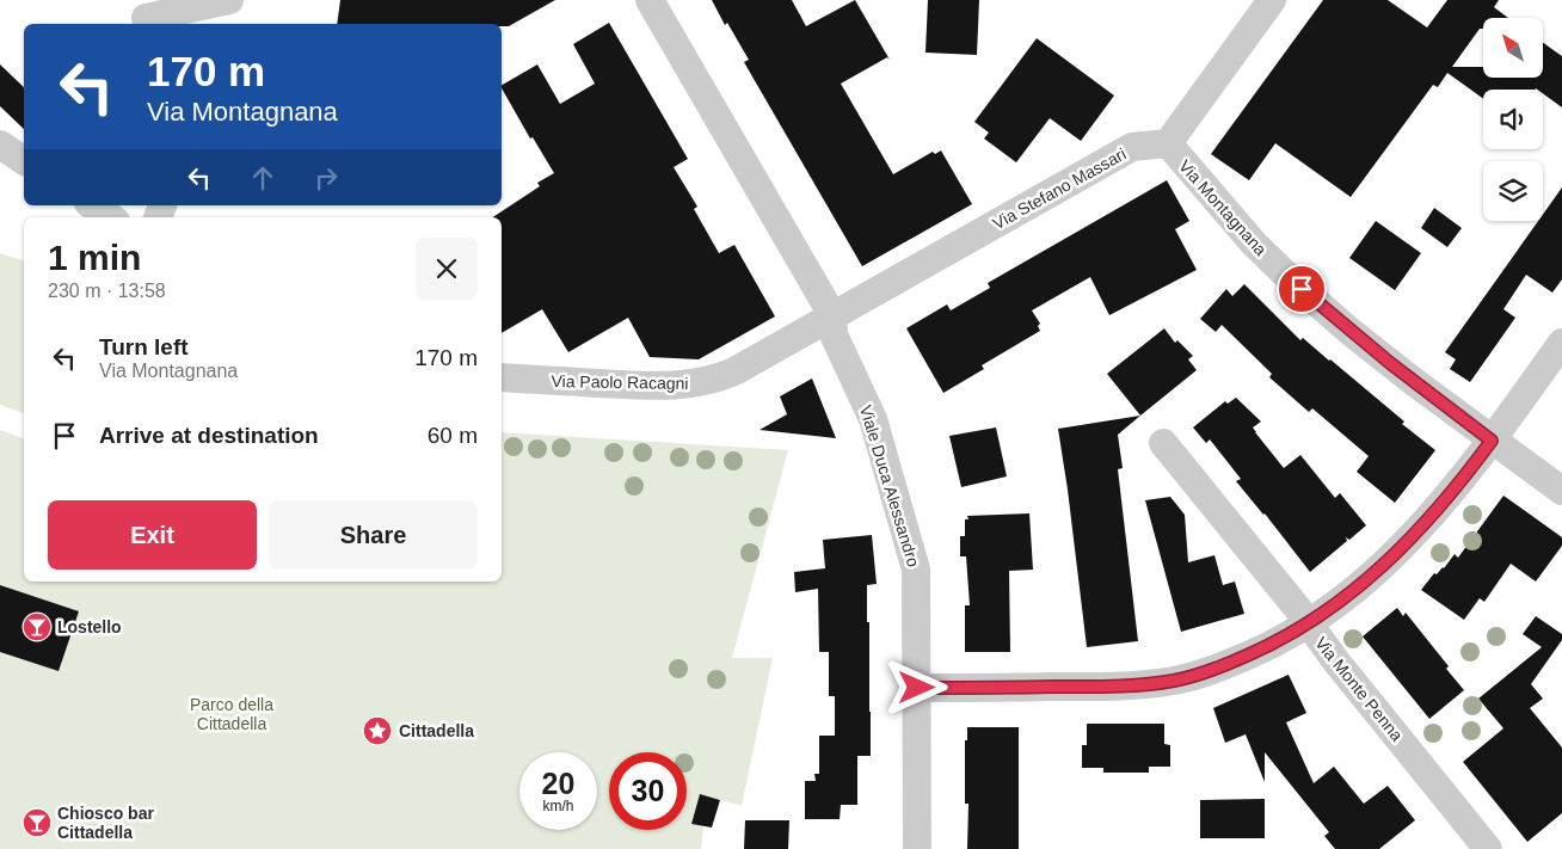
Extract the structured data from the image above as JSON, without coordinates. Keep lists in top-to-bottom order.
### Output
{
  "streets": {
    "street": [
      "Via Stefano Massari",
      "Via Montagnana",
      "Via Paolo Racagni",
      "Viale Duca Alessandro",
      "Via Monte Penna"
    ]
  },
  "crossings": [
    ["Via Stefano Massari", "Via Montagnana"],
    ["Via Stefano Massari", "Via Paolo Racagni"],
    ["Via Stefano Massari", "Viale Duca Alessandro"],
    ["Via Paolo Racagni", "Viale Duca Alessandro"]
  ],
  "parks": ["Parco della Cittadella"],
  "places": {
    "bar": ["Lostello", "Chiosco bar Cittadella"],
    "place": ["Cittadella"]
  },
  "north": "top left",
  "page": {
    "turn": ["170 m", "Via Montagnana"],
    "heading": ["1 min", "230 m · 13:58"],
    "list": [
      {
        "name": "Turn left",
        "note": "Via Montagnana",
        "value": "170 m"
      },
      {
        "name": "Arrive at destination",
        "value": "60 m"
      }
    ],
    "buttons": ["Exit", "Share"],
    "speed": "20 km/h",
    "limit": "30"
  }
}
